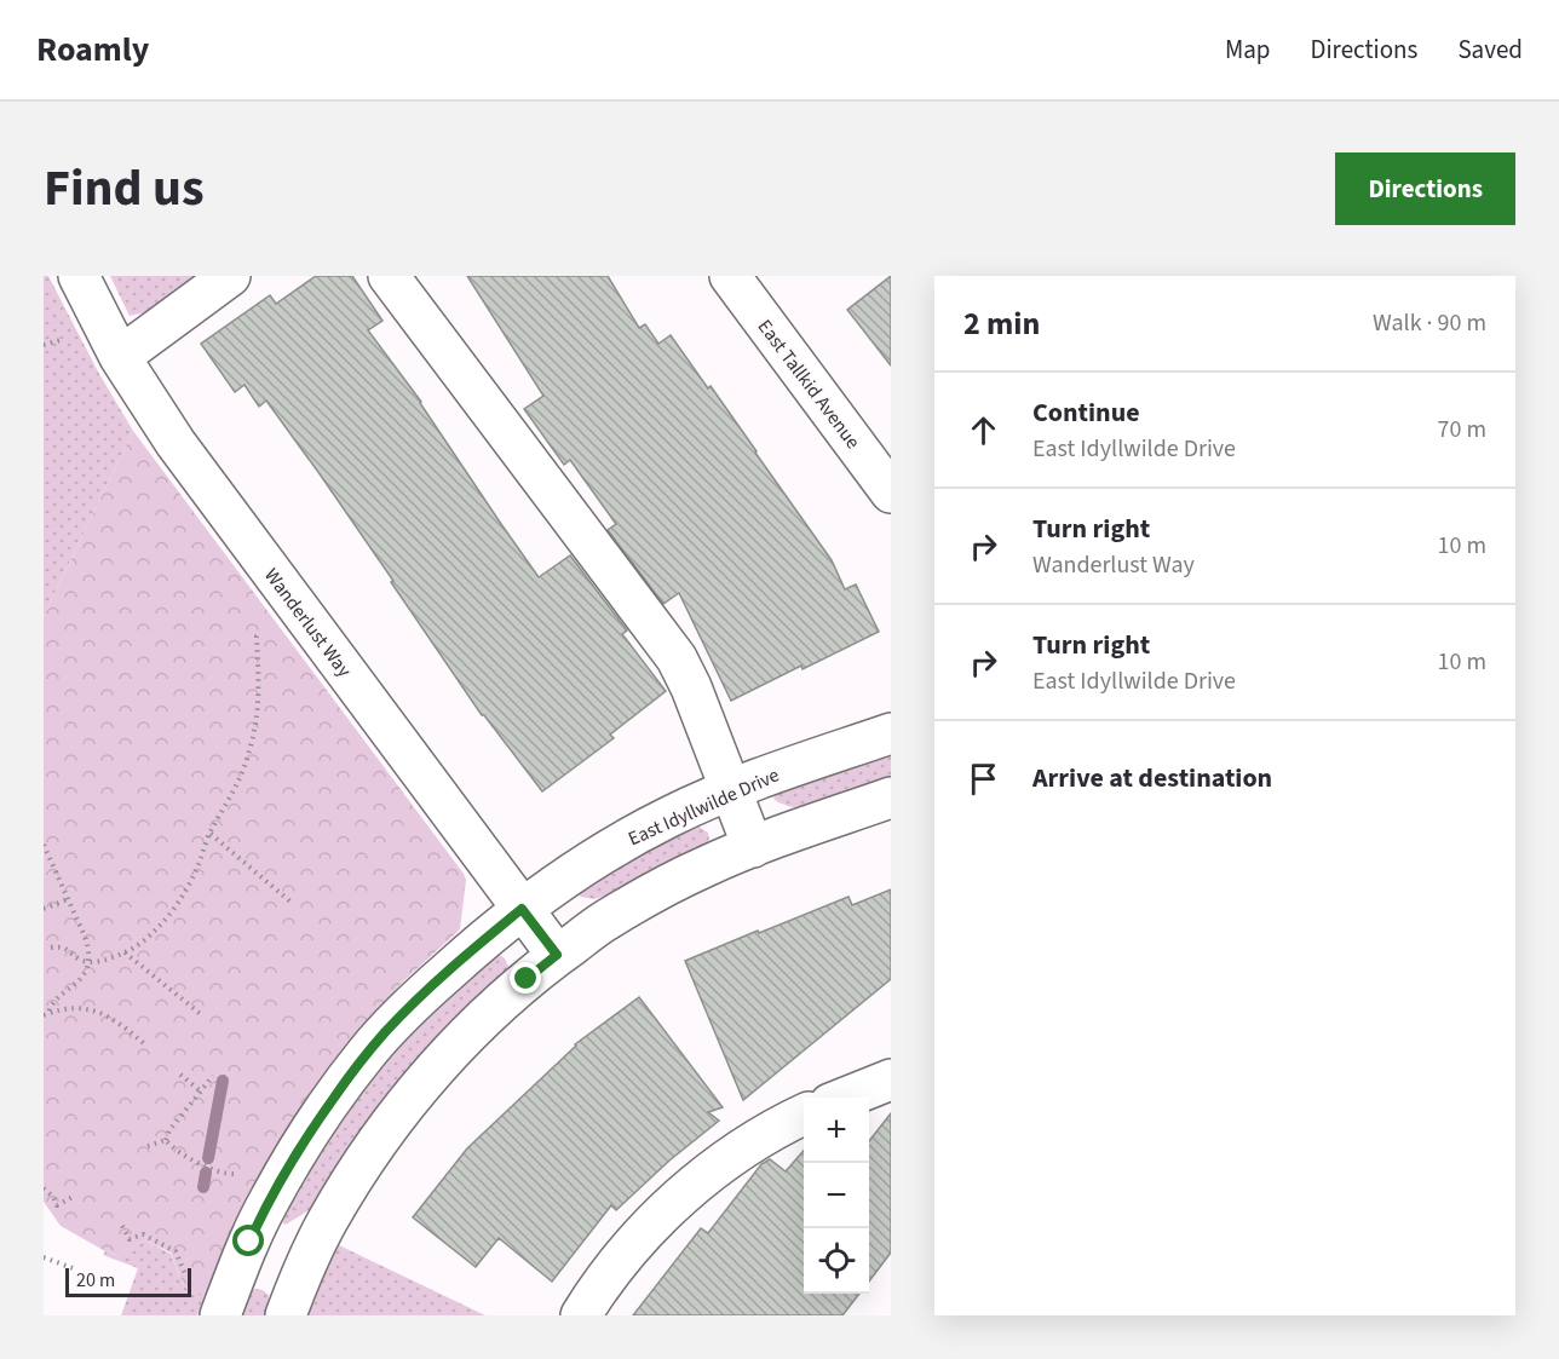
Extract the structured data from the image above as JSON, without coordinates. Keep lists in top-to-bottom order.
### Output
{
  "streets": {
    "street": ["East Tallkid Avenue", "Wanderlust Way", "East Idyllwilde Drive"]
  },
  "crossings": [
    ["Wanderlust Way", "East Idyllwilde Drive"]
  ],
  "scale_bar": "20 m",
  "page": {
    "header": "Roamly",
    "nav": ["Map", "Directions", "Saved"],
    "title": "Find us",
    "buttons": "Directions",
    "heading": ["2 min", "Walk · 90 m"],
    "list": [
      ["Continue", "East Idyllwilde Drive", "70 m"],
      ["Turn right", "Wanderlust Way", "10 m"],
      ["Turn right", "East Idyllwilde Drive", "10 m"],
      "Arrive at destination"
    ],
    "map_buttons": ["+", "−"],
    "scale": "20 m"
  }
}
